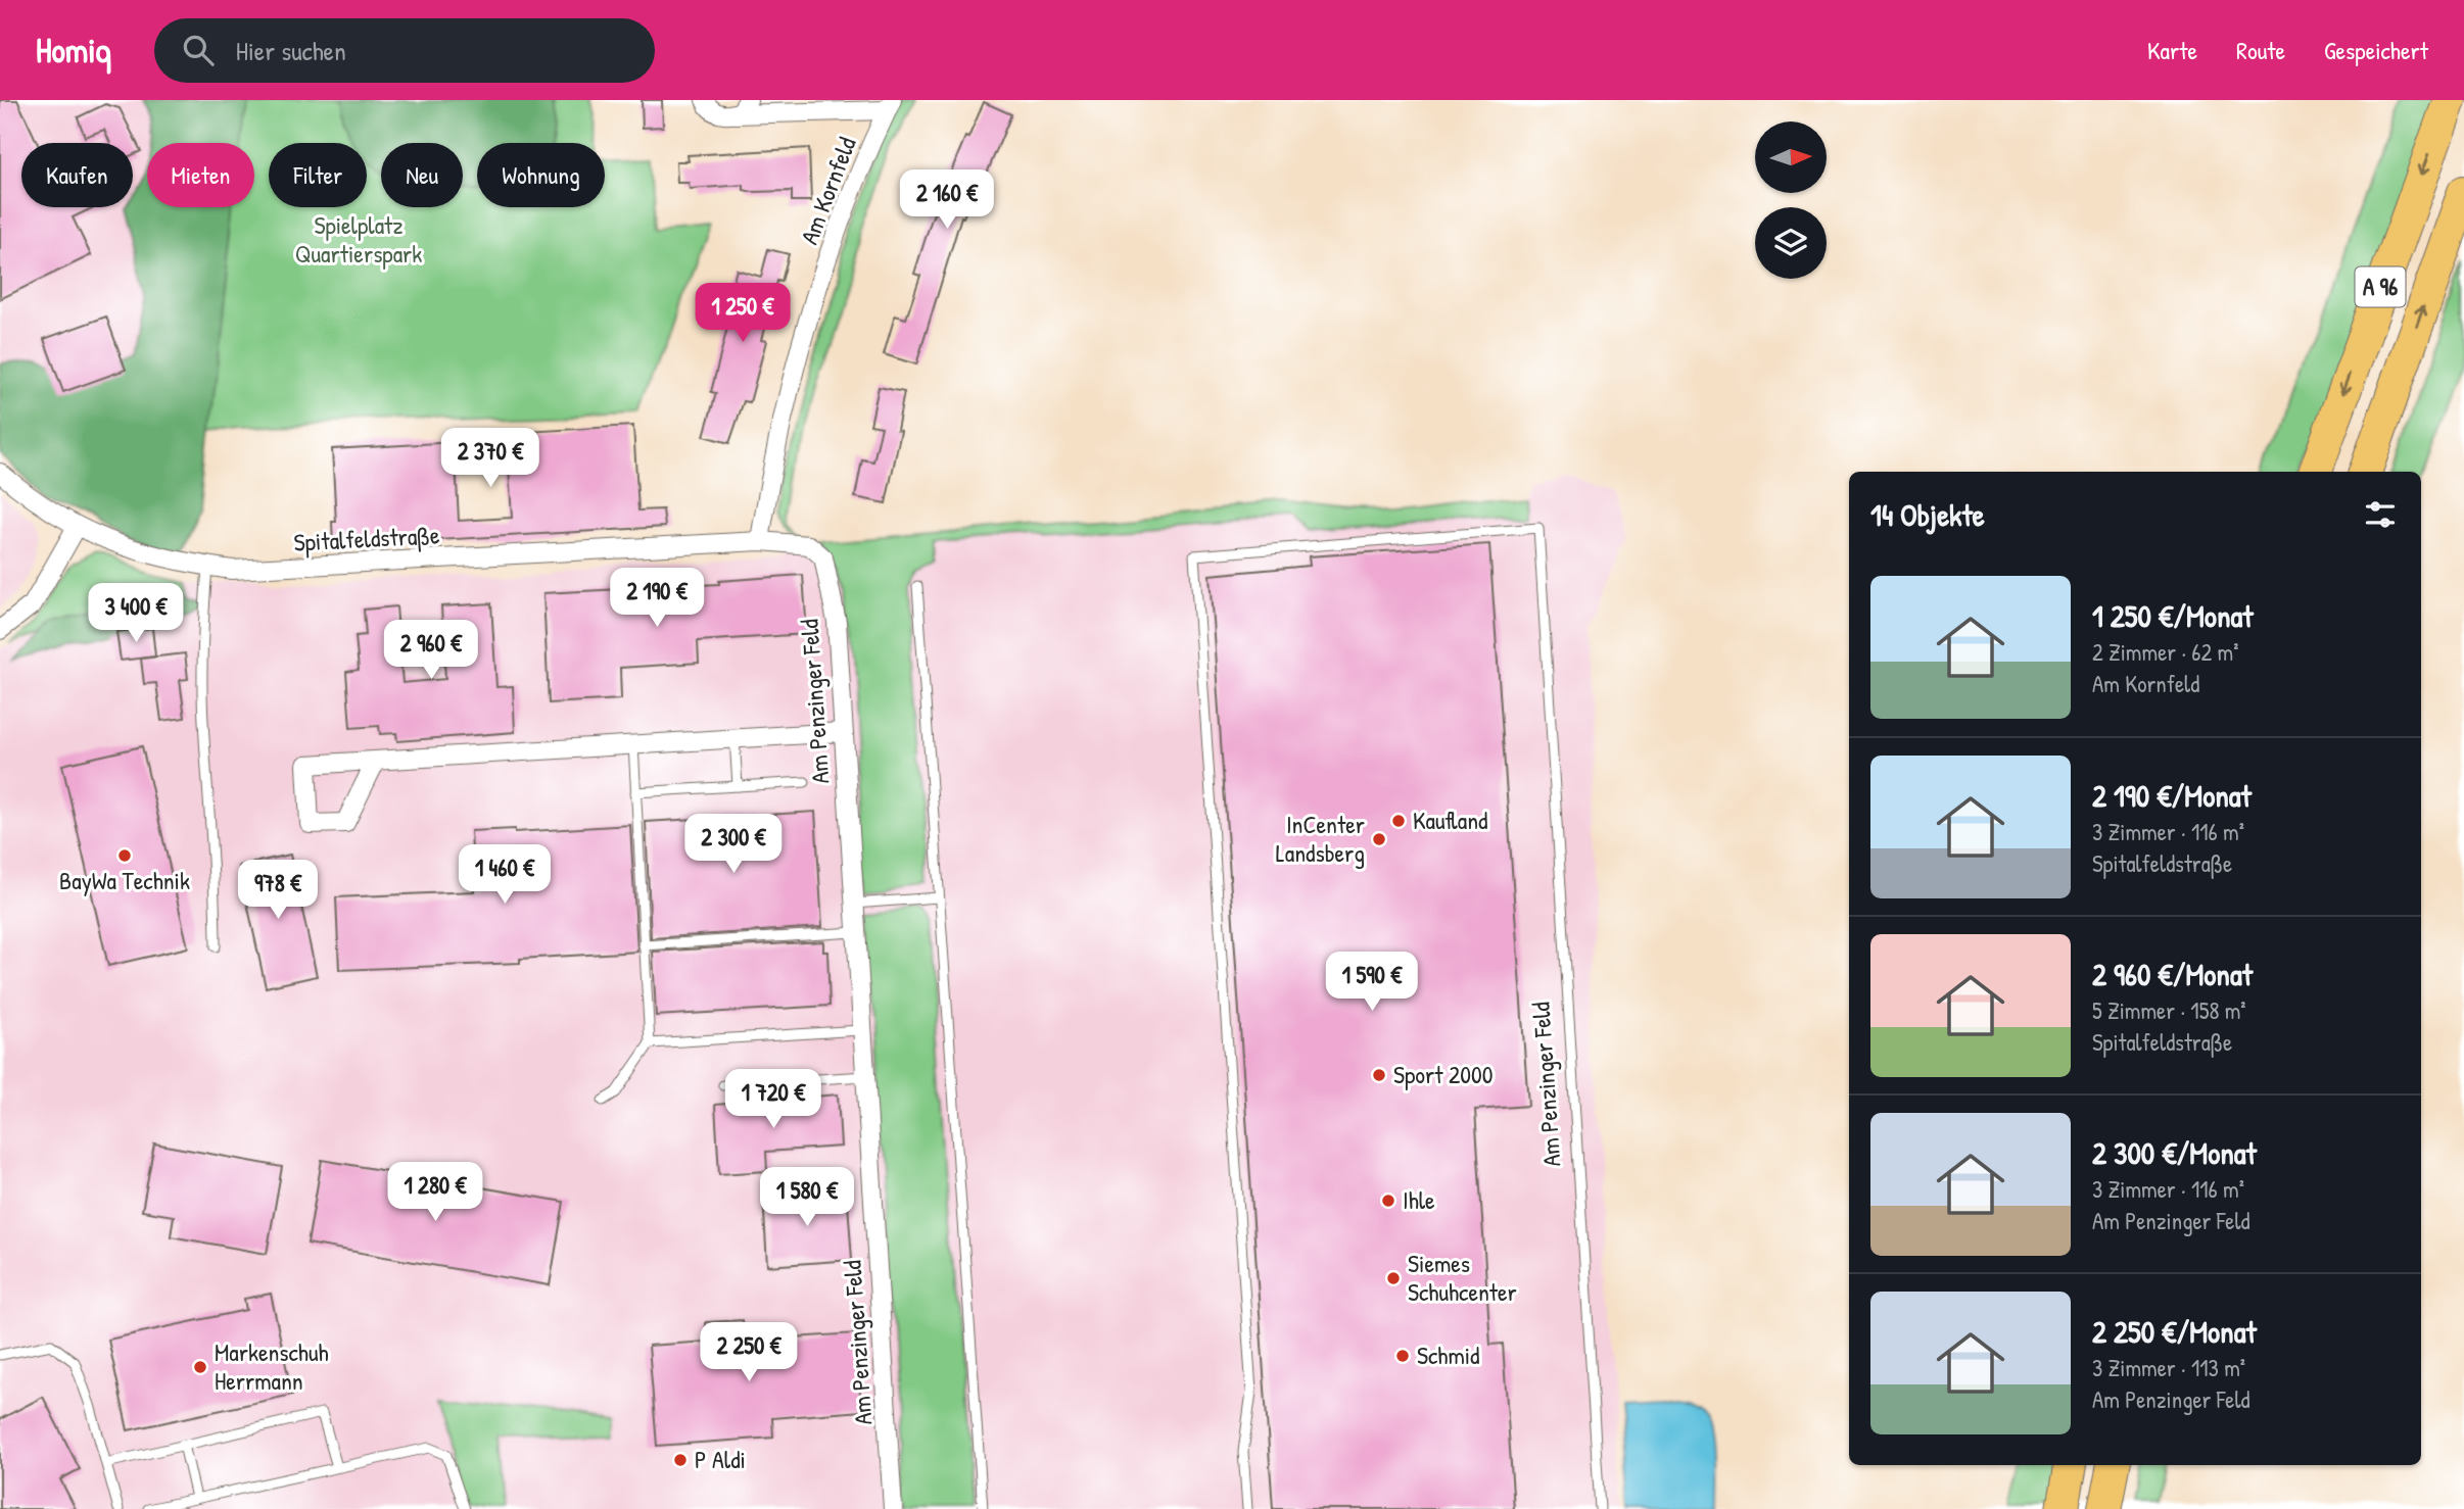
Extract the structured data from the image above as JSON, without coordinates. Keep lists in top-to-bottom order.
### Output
{
  "streets": {
    "highway": ["A 96"],
    "street": ["Am Kornfeld", "Spitalfeldstraße", "Am Penzinger Feld"]
  },
  "crossings": [
    ["Am Kornfeld", "Spitalfeldstraße"],
    ["Am Kornfeld", "Am Penzinger Feld"],
    ["Spitalfeldstraße", "Am Penzinger Feld"]
  ],
  "parks": ["Spielplatz Quartierspark"],
  "places": [
    "Kaufland",
    "InCenter Landsberg",
    "BayWa Technik",
    "Sport 2000",
    "Ihle",
    "Siemes Schuhcenter",
    "Schmid",
    "Markenschuh Herrmann",
    "P Aldi"
  ],
  "north": "right",
  "page": {
    "header": "Homiq",
    "search": "Hier suchen",
    "nav": ["Karte", "Route", "Gespeichert"],
    "chip": [
      "Kaufen",
      "Mieten",
      "Filter",
      "Neu",
      "Wohnung"
    ],
    "price": [
      "2 160 €",
      "1 250 €",
      "2 370 €",
      "2 190 €",
      "3 400 €",
      "2 960 €",
      "2 300 €",
      "1 460 €",
      "978 €",
      "1 590 €",
      "1 720 €",
      "1 280 €",
      "1 580 €",
      "2 250 €"
    ],
    "heading": "14 Objekte",
    "list": [
      {
        "name": "1 250 €/Monat",
        "note": "2 Zimmer · 62 m² · Am Kornfeld"
      },
      {
        "name": "2 190 €/Monat",
        "note": "3 Zimmer · 116 m² · Spitalfeldstraße"
      },
      {
        "name": "2 960 €/Monat",
        "note": "5 Zimmer · 158 m² · Spitalfeldstraße"
      },
      {
        "name": "2 300 €/Monat",
        "note": "3 Zimmer · 116 m² · Am Penzinger Feld"
      },
      {
        "name": "2 250 €/Monat",
        "note": "3 Zimmer · 113 m² · Am Penzinger Feld"
      }
    ]
  }
}
